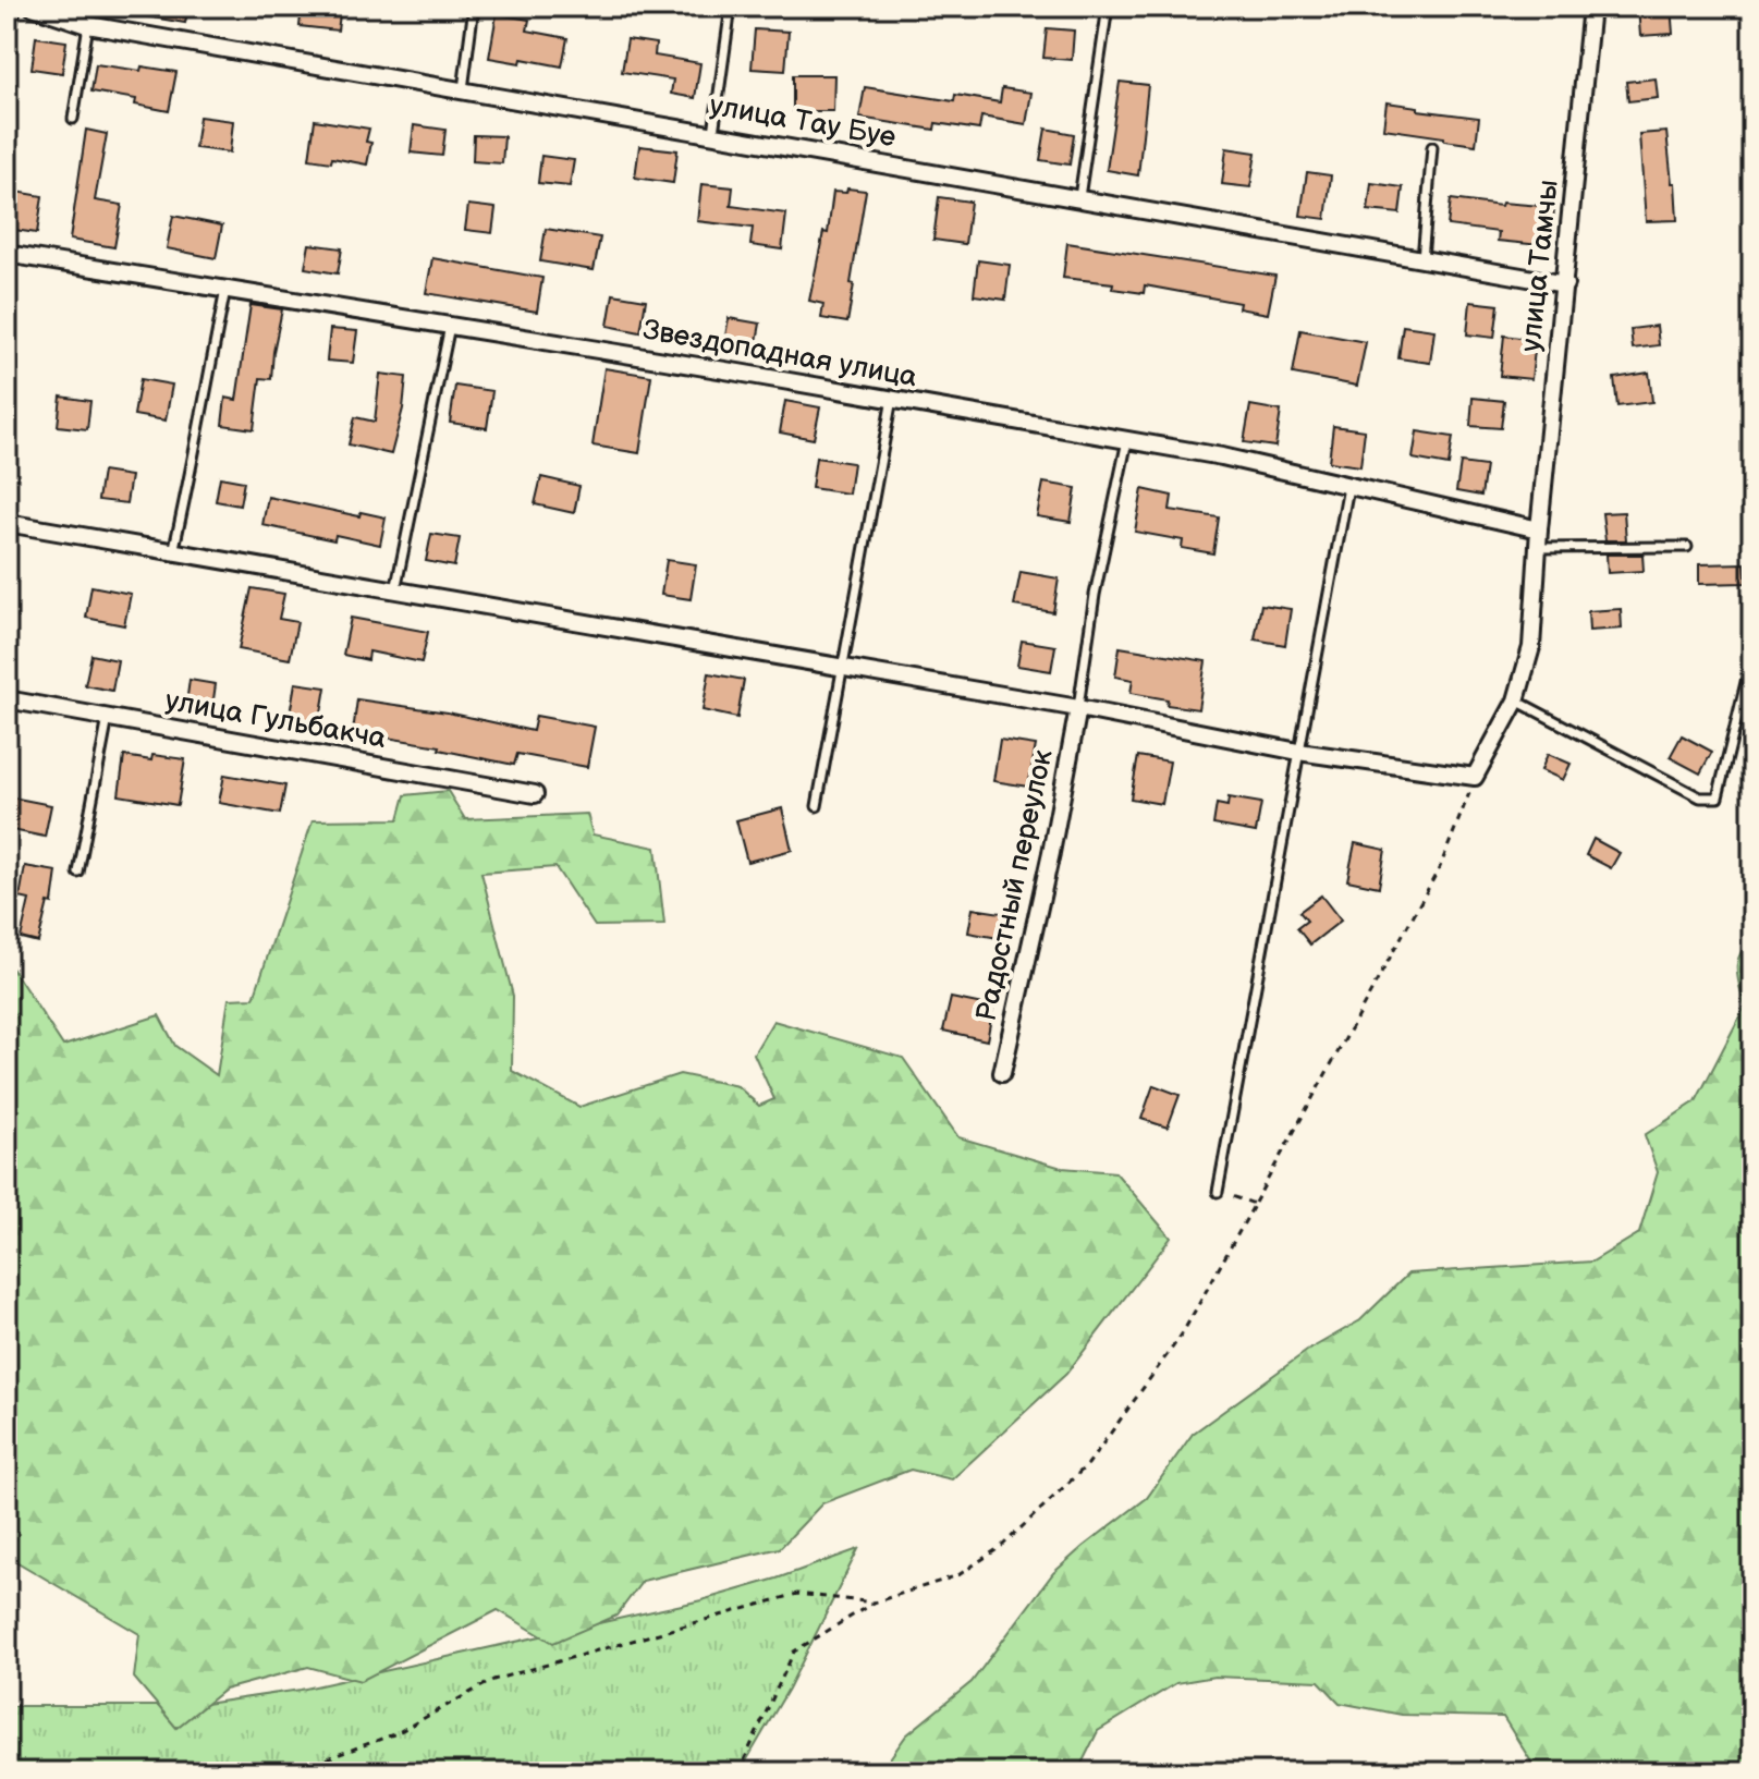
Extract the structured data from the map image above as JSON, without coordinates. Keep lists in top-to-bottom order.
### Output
{
  "streets": {
    "street": [
      "улица Тау Буе",
      "улица Тамчы",
      "Звездопадная улица",
      "улица Гульбакча",
      "Радостный переулок"
    ]
  },
  "crossings": [
    ["улица Тау Буе", "улица Тамчы"],
    ["улица Тамчы", "Звездопадная улица"]
  ]
}
